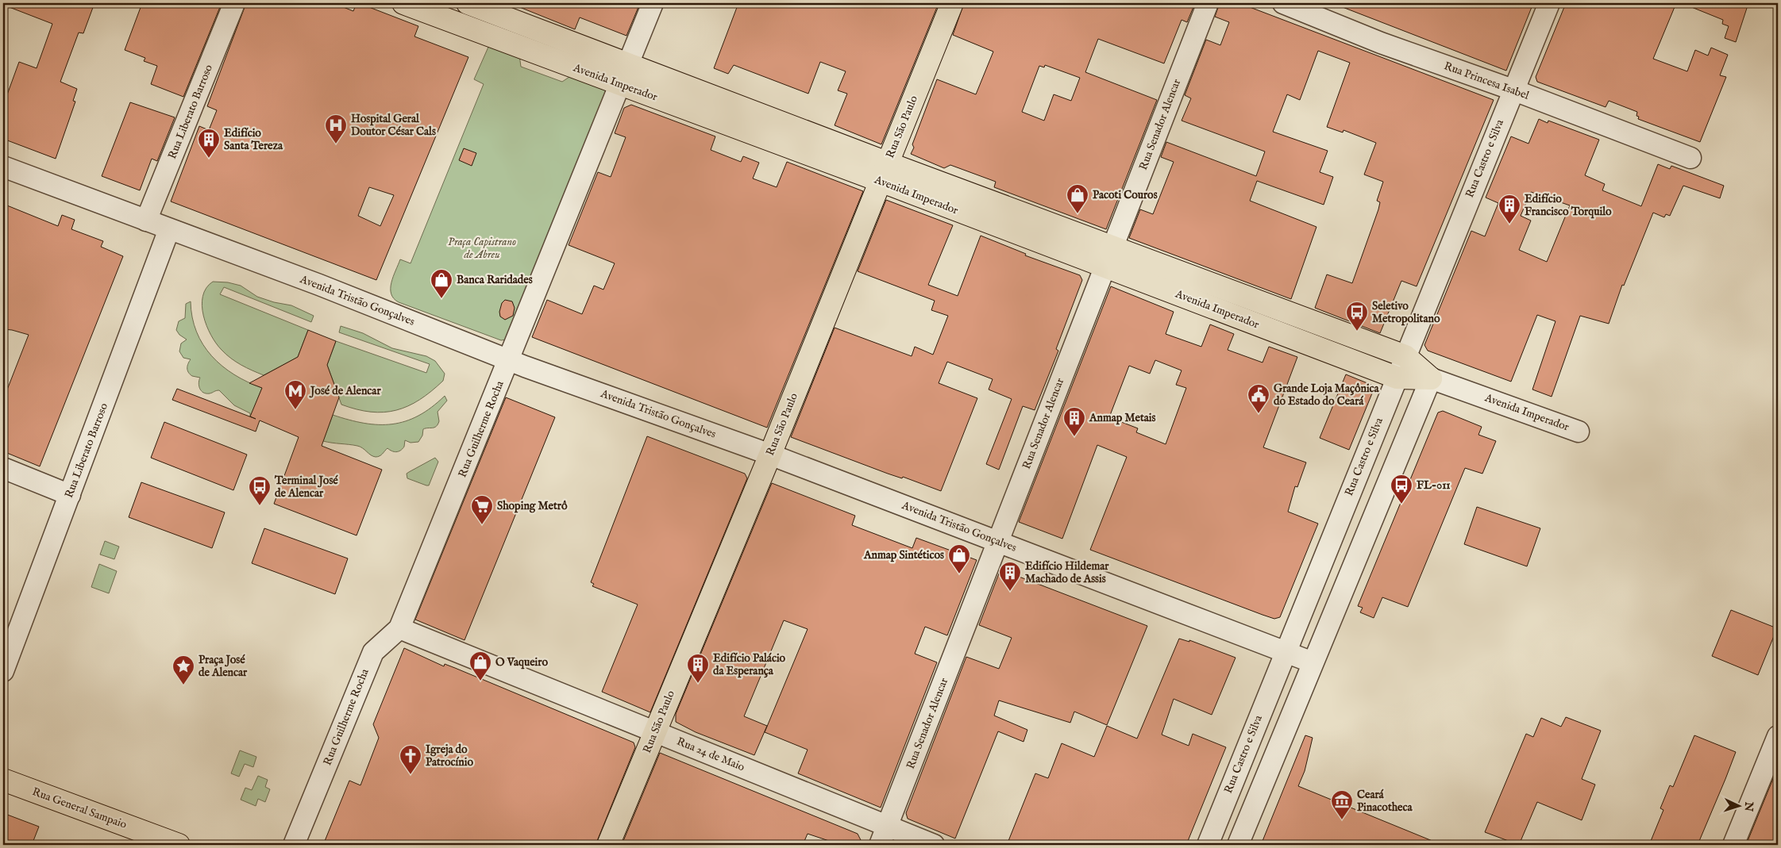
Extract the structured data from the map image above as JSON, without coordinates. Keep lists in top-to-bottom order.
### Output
{
  "streets": {
    "main road": ["Avenida Imperador", "Rua São Paulo", "Rua General Sampaio"],
    "street": [
      "Rua Princesa Isabel",
      "Rua Liberato Barroso",
      "Rua Senador Alencar",
      "Rua Castro e Silva",
      "Avenida Tristão Gonçalves",
      "Rua Guilherme Rocha",
      "Rua 24 de Maio"
    ]
  },
  "crossings": [
    ["Rua Princesa Isabel", "Rua Castro e Silva"],
    ["Avenida Imperador", "Rua Senador Alencar"],
    ["Avenida Imperador", "Rua São Paulo"],
    ["Avenida Imperador", "Rua Castro e Silva"],
    ["Avenida Imperador", "Rua Guilherme Rocha"],
    ["Rua Liberato Barroso", "Avenida Tristão Gonçalves"],
    ["Rua Senador Alencar", "Avenida Tristão Gonçalves"],
    ["Rua Senador Alencar", "Rua 24 de Maio"],
    ["Rua São Paulo", "Avenida Tristão Gonçalves"],
    ["Rua São Paulo", "Rua 24 de Maio"],
    ["Rua Castro e Silva", "Avenida Tristão Gonçalves"],
    ["Avenida Tristão Gonçalves", "Rua Guilherme Rocha"],
    ["Rua Guilherme Rocha", "Rua 24 de Maio"]
  ],
  "parks": ["Praça Capistrano de Abreu"],
  "places": {
    "hospital": ["Hospital Geral Doutor César Cals"],
    "building": [
      "Edifício Santa Tereza",
      "Edifício Francisco Torquilo",
      "Anmap Metais",
      "Edifício Hildemar Machado de Assis",
      "Edifício Palácio da Esperança"
    ],
    "shop": [
      "Pacoti Couros",
      "Banca Raridades",
      "Anmap Sintéticos",
      "O Vaqueiro"
    ],
    "bus stop": ["Seletivo Metropolitano", "FL-011", "Terminal José de Alencar"],
    "metro station": ["José de Alencar"],
    "public building": ["Grande Loja Maçônica do Estado do Ceará"],
    "supermarket": ["Shoping Metrô"],
    "place": ["Praça José de Alencar"],
    "church": ["Igreja do Patrocínio"],
    "museum": ["Ceará Pinacotheca"]
  },
  "north": "right"
}
